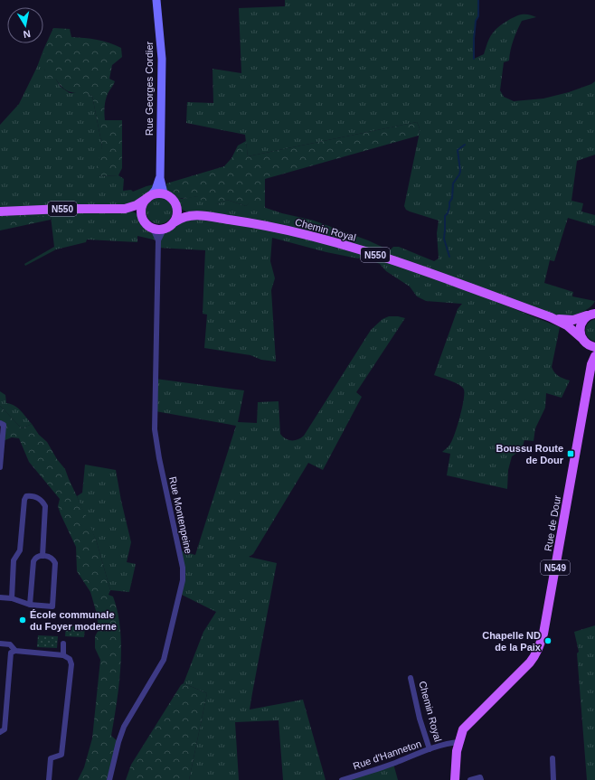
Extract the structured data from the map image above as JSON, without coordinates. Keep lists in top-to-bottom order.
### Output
{
  "streets": {
    "main road": [
      "N550",
      "Chemin Royal",
      "Rue de Dour",
      "N549"
    ],
    "street": ["Rue Georges Cordier", "Rue Montenpeine", "Rue d'Hanneton"]
  },
  "crossings": [
    ["Rue Georges Cordier", "N550"],
    ["Rue Georges Cordier", "Chemin Royal"],
    ["Rue Georges Cordier", "Rue Montenpeine"],
    ["N550", "Chemin Royal"],
    ["N550", "Rue Montenpeine"],
    ["Chemin Royal", "Rue Montenpeine"],
    ["Chemin Royal", "Rue de Dour"],
    ["Chemin Royal", "Rue d'Hanneton"],
    ["Rue de Dour", "N549"],
    ["Rue de Dour", "Rue d'Hanneton"],
    ["N549", "Rue d'Hanneton"]
  ],
  "places": {
    "transit": ["Boussu Route de Dour"],
    "other": ["École communale du Foyer moderne", "Chapelle ND de la Paix"]
  },
  "north": "bottom"
}
